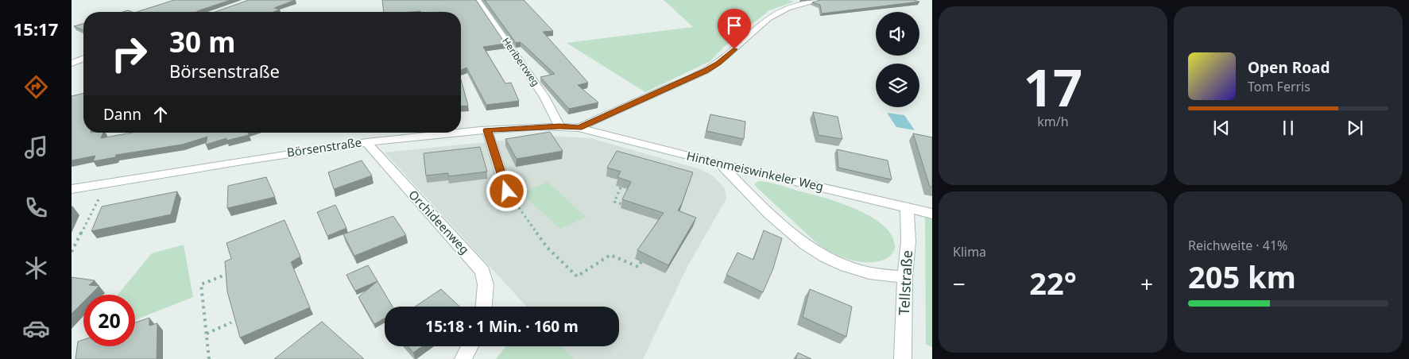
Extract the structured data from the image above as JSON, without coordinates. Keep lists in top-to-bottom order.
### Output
{
  "streets": {
    "street": [
      "Heribertweg",
      "Börsenstraße",
      "Hintenmeiswinkeler Weg",
      "Orchideenweg",
      "Tellstraße"
    ]
  },
  "crossings": [
    ["Heribertweg", "Börsenstraße"],
    ["Börsenstraße", "Hintenmeiswinkeler Weg"],
    ["Börsenstraße", "Orchideenweg"],
    ["Hintenmeiswinkeler Weg", "Tellstraße"]
  ],
  "page": {
    "tabs": "15:17",
    "tile": [
      ["17", "km/h"],
      "Klima",
      ["Reichweite · 41%", "205 km"]
    ],
    "turn": ["30 m", "Börsenstraße"],
    "song": ["Open Road", "Tom Ferris"],
    "then": "Dann",
    "heat": ["−", "22°", "+"],
    "limit": "20",
    "trip": "15:18 · 1 Min. · 160 m"
  }
}
